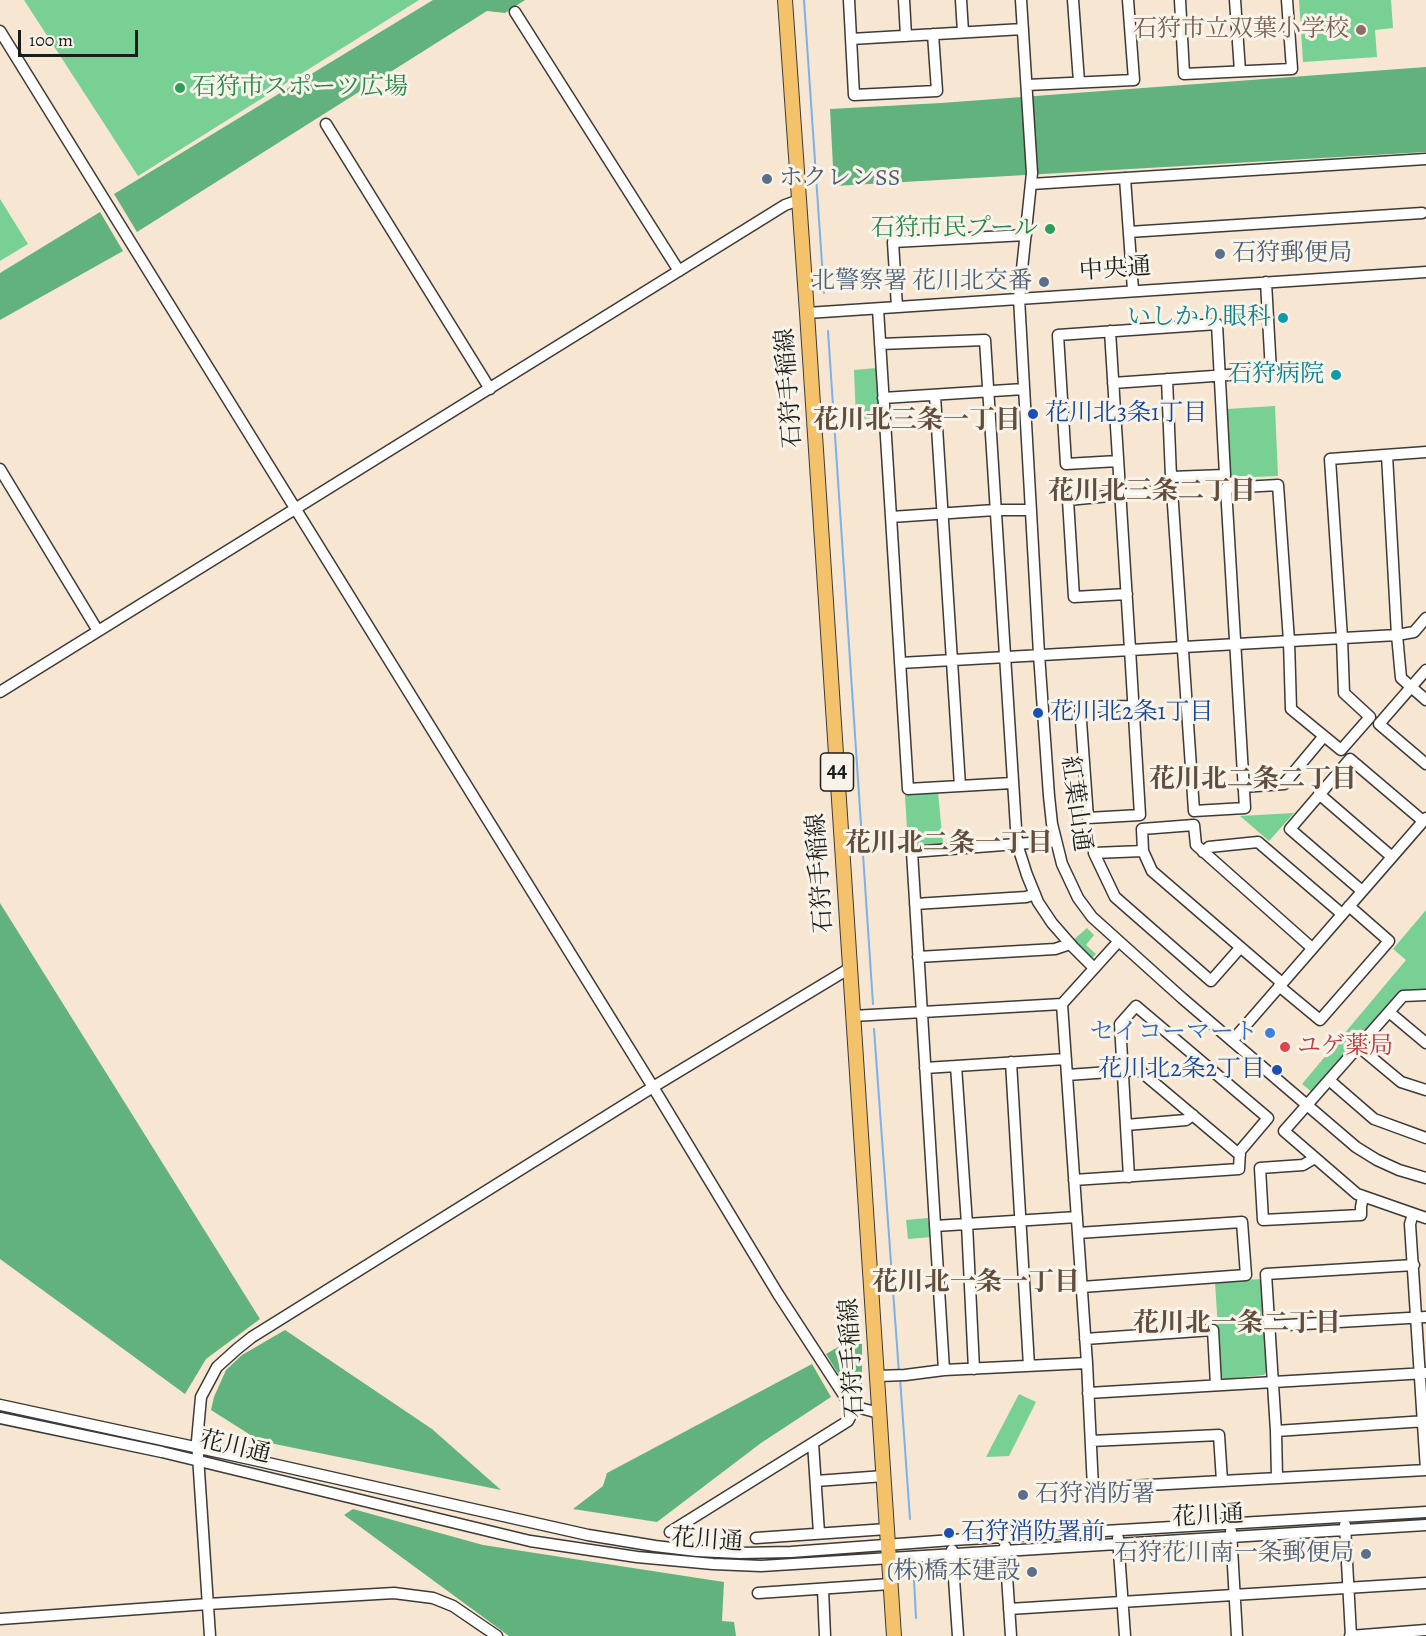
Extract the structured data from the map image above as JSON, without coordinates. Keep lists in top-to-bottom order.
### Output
{
  "streets": {
    "main road": ["石狩手稲線", "44"],
    "street": ["中央通", "紅葉山通", "花川通"]
  },
  "crossings": [
    ["中央通", "石狩手稲線"],
    ["中央通", "紅葉山通"],
    ["石狩手稲線", "花川通"]
  ],
  "districts": [
    "花川北三条一丁目",
    "花川北三条二丁目",
    "花川北二条二丁目",
    "花川北二条一丁目",
    "花川北一条一丁目",
    "花川北一条二丁目"
  ],
  "places": [
    "石狩市立双葉小学校",
    "石狩市スポーツ広場",
    "ホクレンSS",
    "石狩市民プール",
    "石狩郵便局",
    "北警察署 花川北交番",
    "いしかり眼科",
    "石狩病院",
    "花川北3条1丁目",
    "花川北2条1丁目",
    "セイコーマート",
    "ユゲ薬局",
    "花川北2条2丁目",
    "石狩消防署",
    "石狩消防署前",
    "石狩花川南一条郵便局",
    "(株)橋本建設"
  ],
  "scale_bar": "100 m"
}
